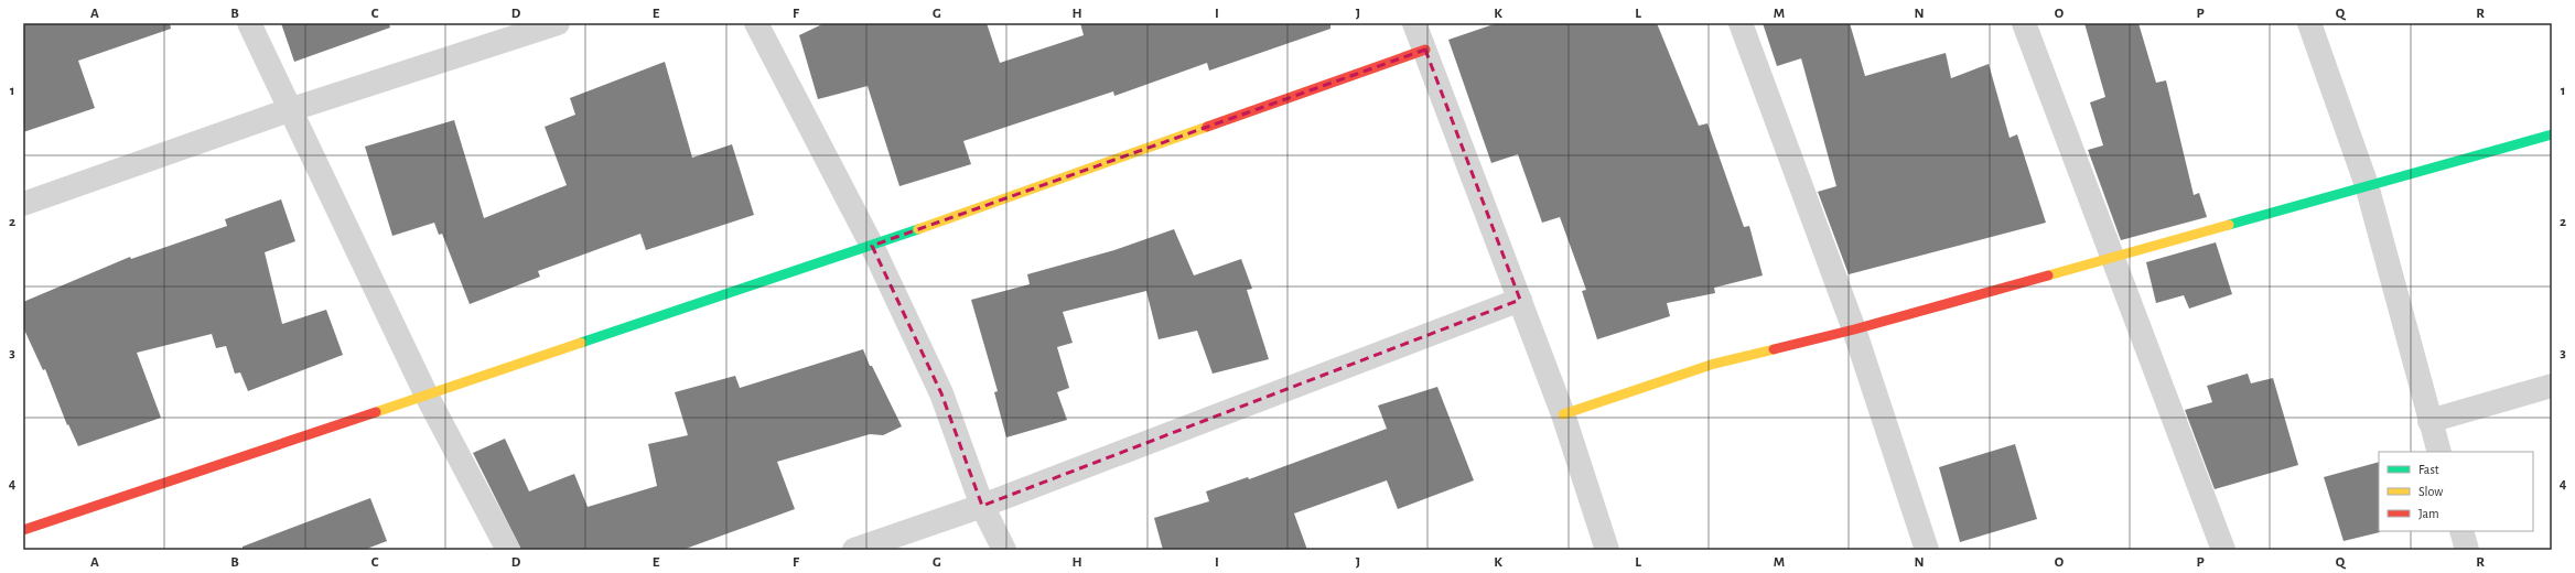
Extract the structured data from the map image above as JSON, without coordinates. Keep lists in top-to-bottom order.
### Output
{
  "legend": ["Fast", "Slow", "Jam"],
  "grid": {
    "columns": [
      "A",
      "B",
      "C",
      "D",
      "E",
      "F",
      "G",
      "H",
      "I",
      "J",
      "K",
      "L",
      "M",
      "N",
      "O",
      "P",
      "Q",
      "R"
    ],
    "rows": [
      "1",
      "2",
      "3",
      "4"
    ]
  }
}
